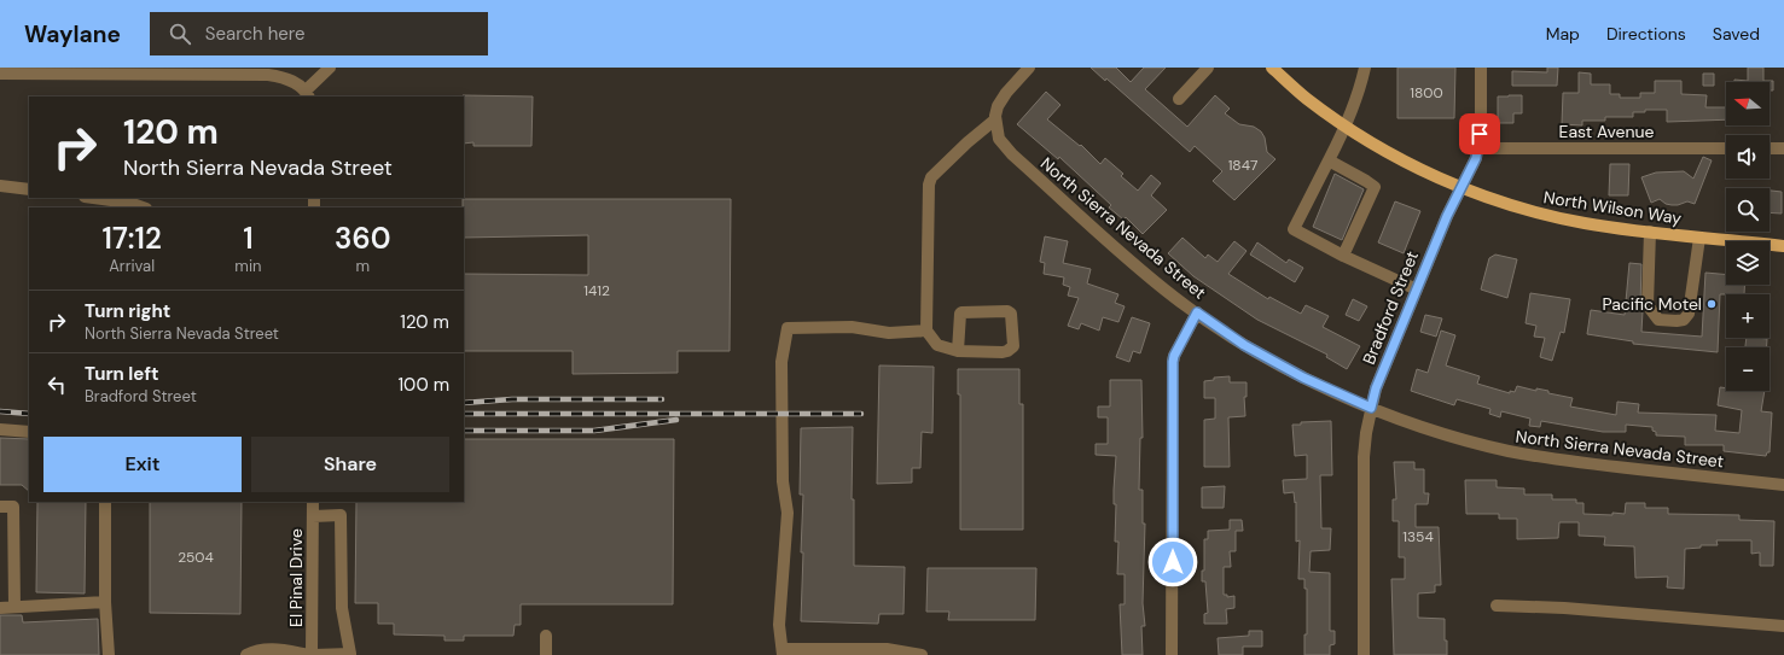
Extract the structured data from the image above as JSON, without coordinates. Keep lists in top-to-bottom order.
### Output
{
  "streets": {
    "main road": ["North Wilson Way"],
    "street": [
      "East Avenue",
      "North Sierra Nevada Street",
      "Bradford Street",
      "El Pinal Drive"
    ]
  },
  "crossings": [
    ["East Avenue", "Bradford Street"],
    ["North Wilson Way", "Bradford Street"],
    ["North Sierra Nevada Street", "Bradford Street"]
  ],
  "places": ["Pacific Motel"],
  "house_numbers": [
    "1800",
    "1847",
    "1412",
    "1354",
    "2504"
  ],
  "north": "left",
  "page": {
    "header": "Waylane",
    "search": "Search here",
    "nav": ["Map", "Directions", "Saved"],
    "map_buttons": ["+", "−"],
    "turn": ["120 m", "North Sierra Nevada Street"],
    "eta": [
      "17:12",
      "Arrival",
      "1",
      "min",
      "360",
      "m"
    ],
    "list": [
      {
        "name": "Turn right",
        "note": "North Sierra Nevada Street",
        "value": "120 m"
      },
      {
        "name": "Turn left",
        "note": "Bradford Street",
        "value": "100 m"
      }
    ],
    "buttons": ["Exit", "Share"]
  }
}
